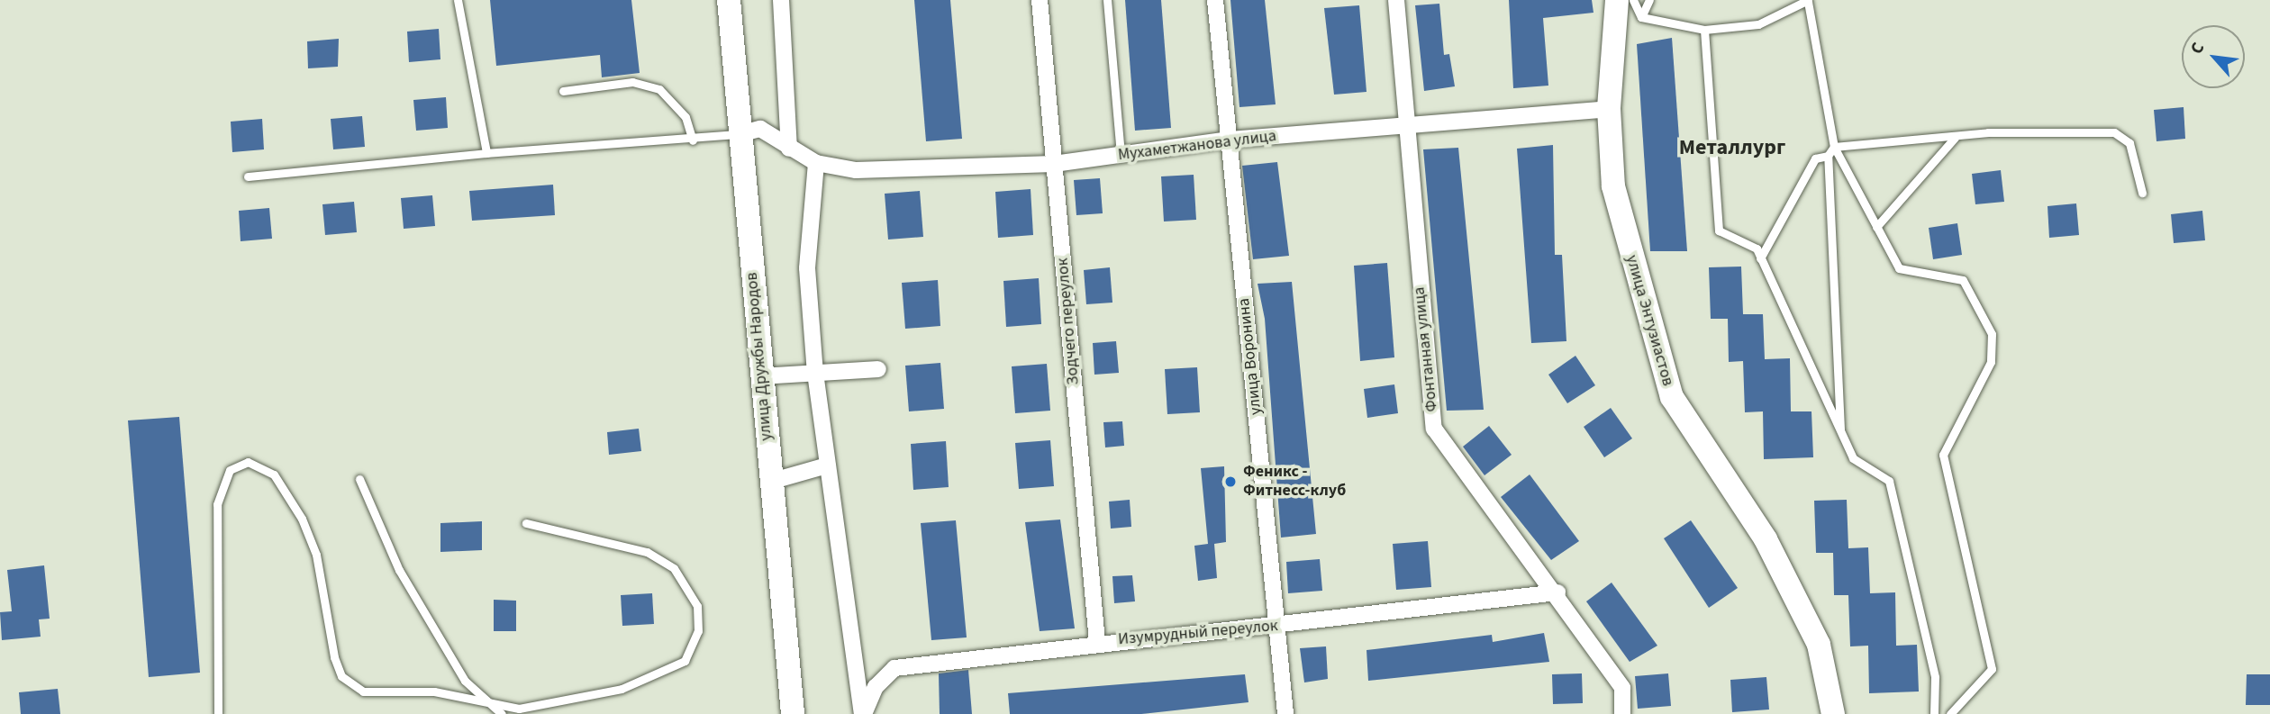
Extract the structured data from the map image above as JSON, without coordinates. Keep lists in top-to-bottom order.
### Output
{
  "streets": {
    "street": [
      "Мухаметжанова улица",
      "улица Энтузиастов",
      "Зодчего переулок",
      "Фонтанная улица",
      "улица Дружбы Народов",
      "улица Воронина",
      "Изумрудный переулок"
    ]
  },
  "crossings": [
    ["Мухаметжанова улица", "улица Энтузиастов"],
    ["Мухаметжанова улица", "Зодчего переулок"],
    ["Мухаметжанова улица", "Фонтанная улица"],
    ["Мухаметжанова улица", "улица Дружбы Народов"],
    ["Мухаметжанова улица", "улица Воронина"],
    ["Зодчего переулок", "Изумрудный переулок"],
    ["Фонтанная улица", "Изумрудный переулок"],
    ["улица Воронина", "Изумрудный переулок"]
  ],
  "districts": ["Металлург"],
  "places": ["Феникс - Фитнесс-клуб"],
  "north": "top left"
}
